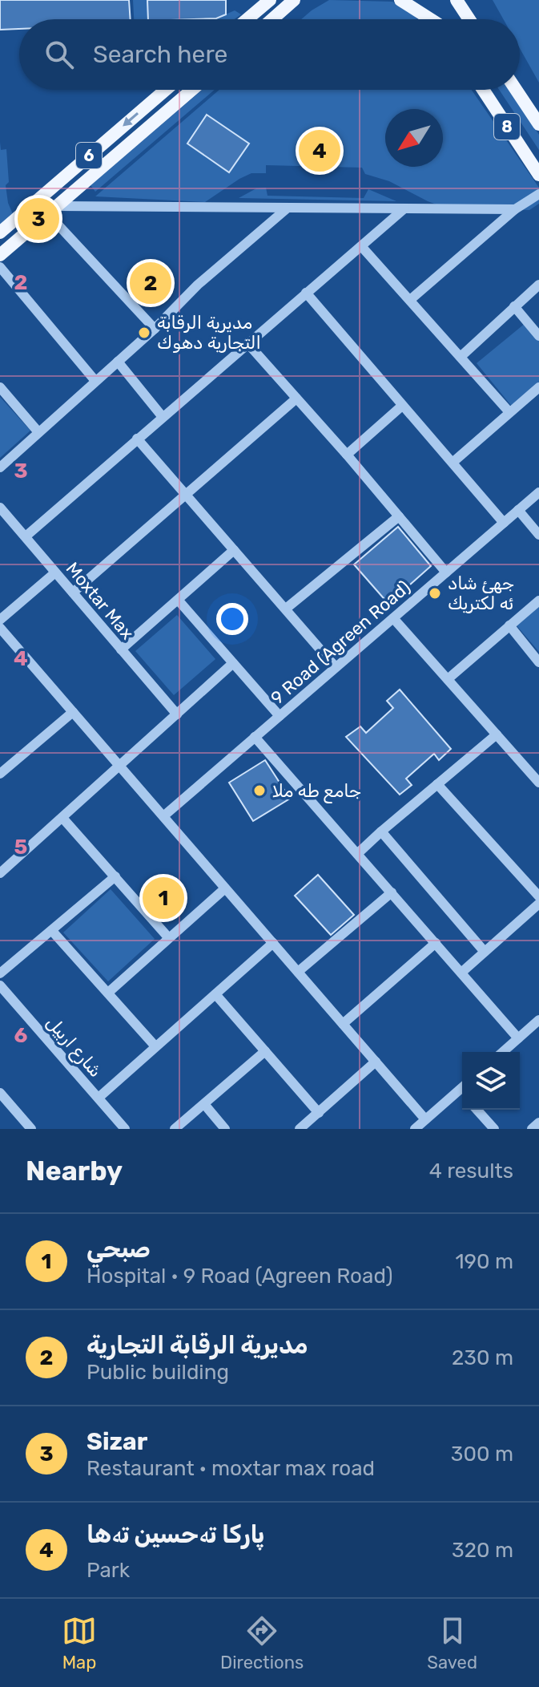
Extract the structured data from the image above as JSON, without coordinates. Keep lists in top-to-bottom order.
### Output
{
  "streets": {
    "main road": ["8", "6"],
    "street": ["Moxtar Max", "9 Road (Agreen Road)", "شارع اربيل"]
  },
  "places": ["مديرية الرقابة التجارية دهوك", "جهئ شاد ئه لكتريك", "جامع طه ملا"],
  "north": "bottom left",
  "page": {
    "search": "Search here",
    "pins": [
      "4",
      "3",
      "2",
      "1"
    ],
    "heading": ["Nearby", "4 results"],
    "list": [
      {
        "mark": "1",
        "name": "صبحي",
        "note": "Hospital · 9 Road (Agreen Road)",
        "value": "190 m"
      },
      {
        "mark": "2",
        "name": "مديرية الرقابة التجارية",
        "note": "Public building",
        "value": "230 m"
      },
      {
        "mark": "3",
        "name": "Sizar",
        "note": "Restaurant · moxtar max road",
        "value": "300 m"
      },
      {
        "mark": "4",
        "name": "پارکا تەحسین تەها",
        "note": "Park",
        "value": "320 m"
      }
    ],
    "nav": ["Map", "Directions", "Saved"]
  },
  "grid": {
    "rows": [
      "2",
      "3",
      "4",
      "5",
      "6"
    ]
  }
}
